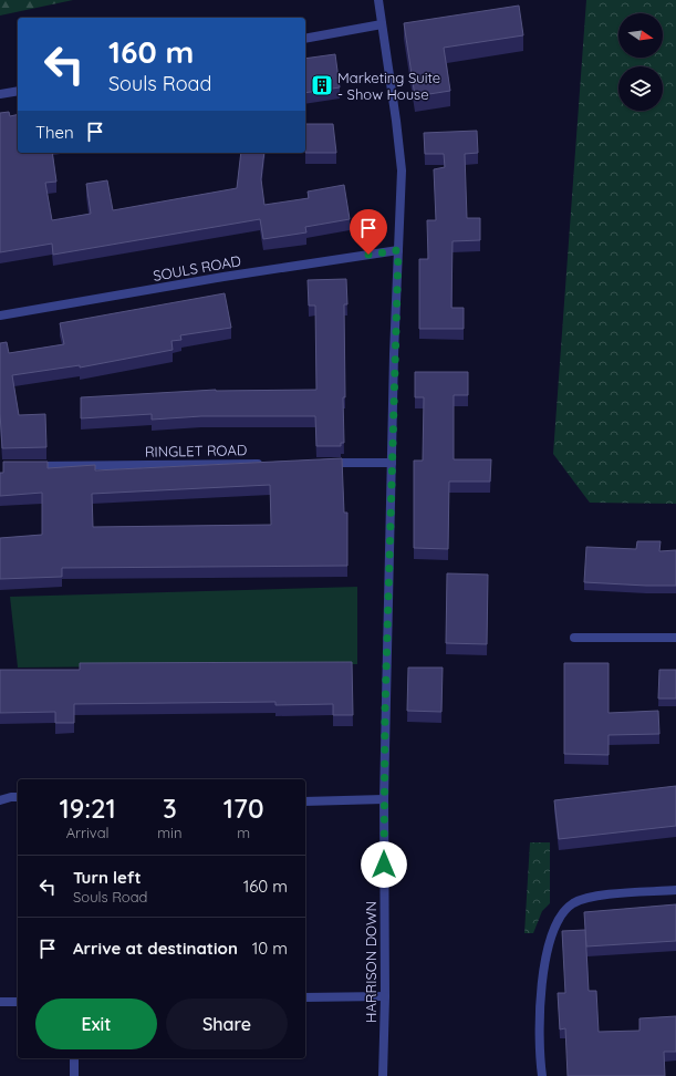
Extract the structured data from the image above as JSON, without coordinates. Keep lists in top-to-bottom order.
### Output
{
  "streets": {
    "street": ["SOULS ROAD", "RINGLET ROAD", "HARRISON DOWN"]
  },
  "crossings": [
    ["SOULS ROAD", "HARRISON DOWN"]
  ],
  "places": {
    "building": ["Marketing Suite - Show House"]
  },
  "north": "right",
  "page": {
    "turn": ["160 m", "Souls Road"],
    "then": "Then",
    "eta": [
      "19:21",
      "Arrival",
      "3",
      "min",
      "170",
      "m"
    ],
    "list": [
      {
        "name": "Turn left",
        "note": "Souls Road",
        "value": "160 m"
      },
      {
        "name": "Arrive at destination",
        "value": "10 m"
      }
    ],
    "buttons": ["Exit", "Share"]
  }
}
